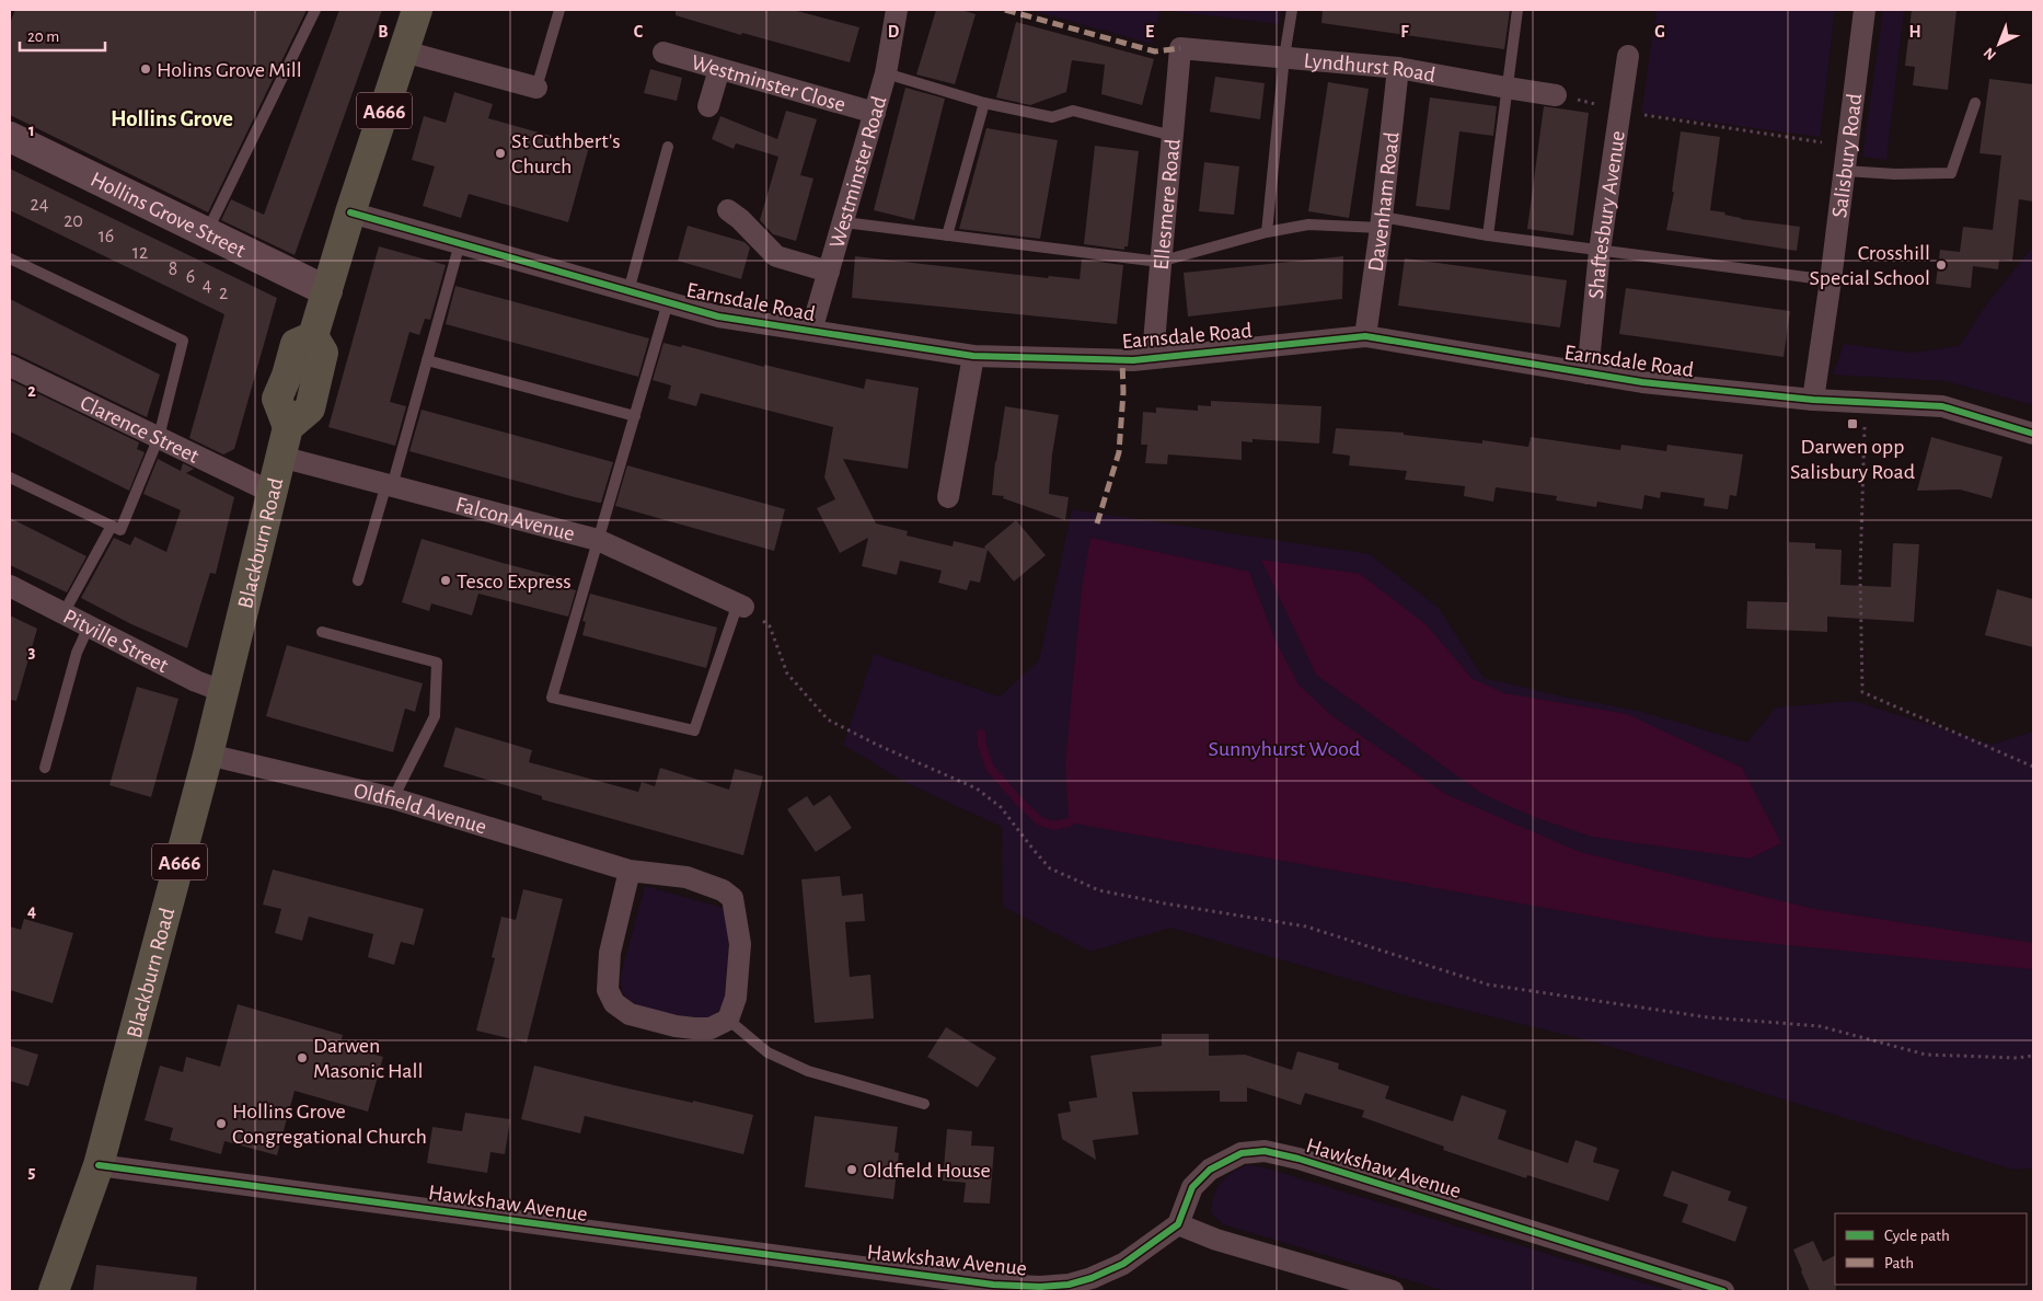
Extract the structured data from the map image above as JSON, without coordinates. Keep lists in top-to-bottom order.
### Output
{
  "streets": {
    "highway": ["A666", "Blackburn Road"],
    "street": [
      "Lyndhurst Road",
      "Westminster Close",
      "Salisbury Road",
      "Westminster Road",
      "Davenham Road",
      "Ellesmere Road",
      "Hollins Grove Street",
      "Shaftesbury Avenue",
      "Earnsdale Road",
      "Clarence Street",
      "Falcon Avenue",
      "Pitville Street",
      "Oldfield Avenue",
      "Hawkshaw Avenue"
    ]
  },
  "crossings": [
    ["Lyndhurst Road", "Davenham Road"],
    ["Lyndhurst Road", "Ellesmere Road"],
    ["Westminster Close", "Westminster Road"],
    ["Salisbury Road", "Earnsdale Road"],
    ["Westminster Road", "Earnsdale Road"],
    ["Davenham Road", "Earnsdale Road"],
    ["Ellesmere Road", "Earnsdale Road"],
    ["Hollins Grove Street", "Blackburn Road"],
    ["Shaftesbury Avenue", "Earnsdale Road"],
    ["Earnsdale Road", "Blackburn Road"],
    ["Clarence Street", "Blackburn Road"],
    ["Falcon Avenue", "Blackburn Road"],
    ["Blackburn Road", "Pitville Street"],
    ["Blackburn Road", "Oldfield Avenue"],
    ["Blackburn Road", "Hawkshaw Avenue"]
  ],
  "districts": ["Hollins Grove"],
  "parks": ["Sunnyhurst Wood"],
  "places": {
    "other": [
      "Holins Grove Mill",
      "St Cuthbert's Church",
      "Crosshill Special School",
      "Tesco Express",
      "Darwen Masonic Hall",
      "Hollins Grove Congregational Church",
      "Oldfield House"
    ],
    "transit": ["Darwen opp Salisbury Road"]
  },
  "house_numbers": [
    "24",
    "20",
    "16",
    "12",
    "8",
    "6",
    "4",
    "2"
  ],
  "legend": ["Cycle path", "Path"],
  "scale_bar": "20 m",
  "north": "bottom left",
  "grid": {
    "columns": [
      "B",
      "C",
      "D",
      "E",
      "F",
      "G",
      "H"
    ],
    "rows": [
      "1",
      "2",
      "3",
      "4",
      "5"
    ]
  }
}
